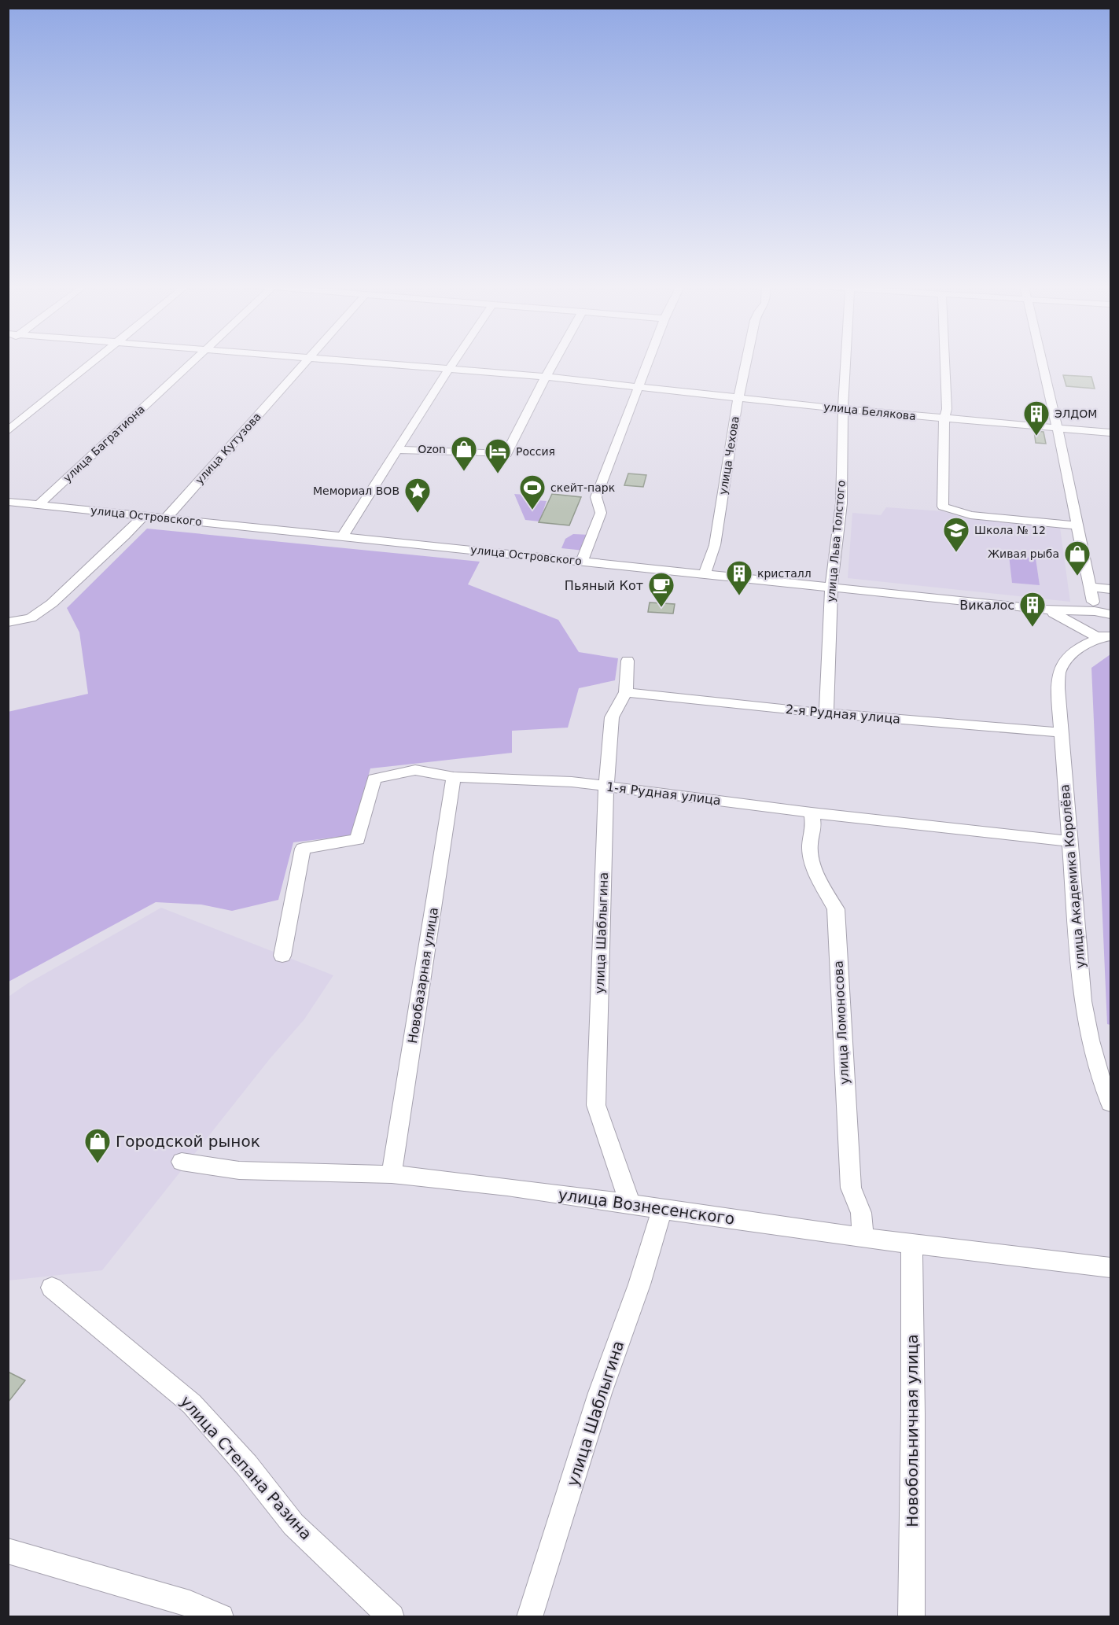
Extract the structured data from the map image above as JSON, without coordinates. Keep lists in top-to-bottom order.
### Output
{
  "streets": {
    "street": [
      "улица Белякова",
      "улица Багратиона",
      "улица Кутузова",
      "улица Чехова",
      "улица Островского",
      "улица Льва Толстого",
      "2-я Рудная улица",
      "1-я Рудная улица",
      "улица Академика Королёва",
      "улица Шаблыгина",
      "Новобазарная улица",
      "улица Ломоносова",
      "улица Вознесенского",
      "Новобольничная улица",
      "улица Степана Разина"
    ]
  },
  "crossings": [
    ["улица Белякова", "улица Чехова"],
    ["улица Белякова", "улица Льва Толстого"],
    ["улица Багратиона", "улица Островского"],
    ["улица Кутузова", "улица Островского"],
    ["улица Чехова", "улица Островского"],
    ["улица Островского", "улица Льва Толстого"],
    ["улица Льва Толстого", "2-я Рудная улица"],
    ["2-я Рудная улица", "улица Академика Королёва"],
    ["2-я Рудная улица", "улица Шаблыгина"],
    ["1-я Рудная улица", "улица Академика Королёва"],
    ["1-я Рудная улица", "улица Шаблыгина"],
    ["1-я Рудная улица", "Новобазарная улица"],
    ["1-я Рудная улица", "улица Ломоносова"],
    ["улица Шаблыгина", "улица Вознесенского"],
    ["Новобазарная улица", "улица Вознесенского"],
    ["улица Ломоносова", "улица Вознесенского"],
    ["улица Вознесенского", "Новобольничная улица"]
  ],
  "places": {
    "building": ["ЭЛДОМ", "кристалл", "Викалос"],
    "shop": ["Ozon", "Живая рыба", "Городской рынок"],
    "hotel": ["Россия"],
    "sports": ["скейт-парк"],
    "place": ["Мемориал ВОВ"],
    "school or university": ["Школа № 12"],
    "cafe": ["Пьяный Кот"]
  }
}
